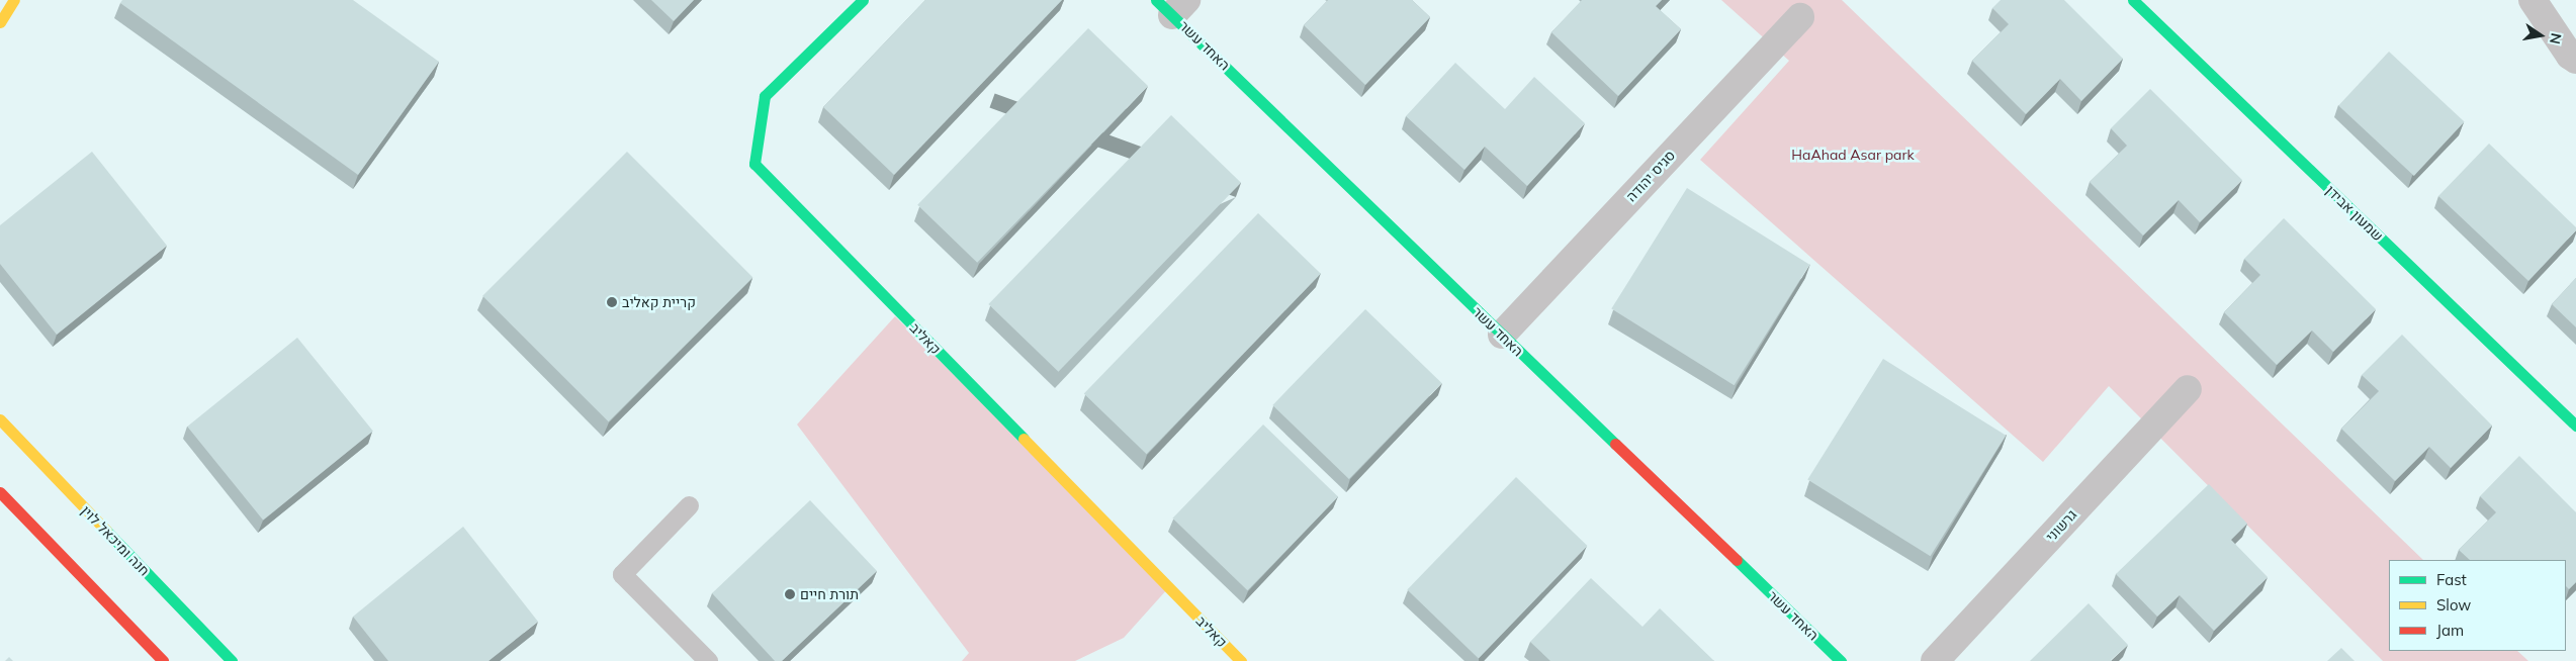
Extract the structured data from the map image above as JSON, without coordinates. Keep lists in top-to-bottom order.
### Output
{
  "streets": {
    "street": [
      "האחד עשר",
      "סגיס יהודה",
      "שמעון אבידן",
      "קאליב",
      "גרשוני",
      "חנה ומיכאל לוין"
    ]
  },
  "crossings": [
    ["האחד עשר", "סגיס יהודה"]
  ],
  "parks": ["HaAhad Asar park"],
  "places": ["קריית קאליב", "תורת חיים"],
  "legend": ["Fast", "Slow", "Jam"],
  "north": "right"
}
